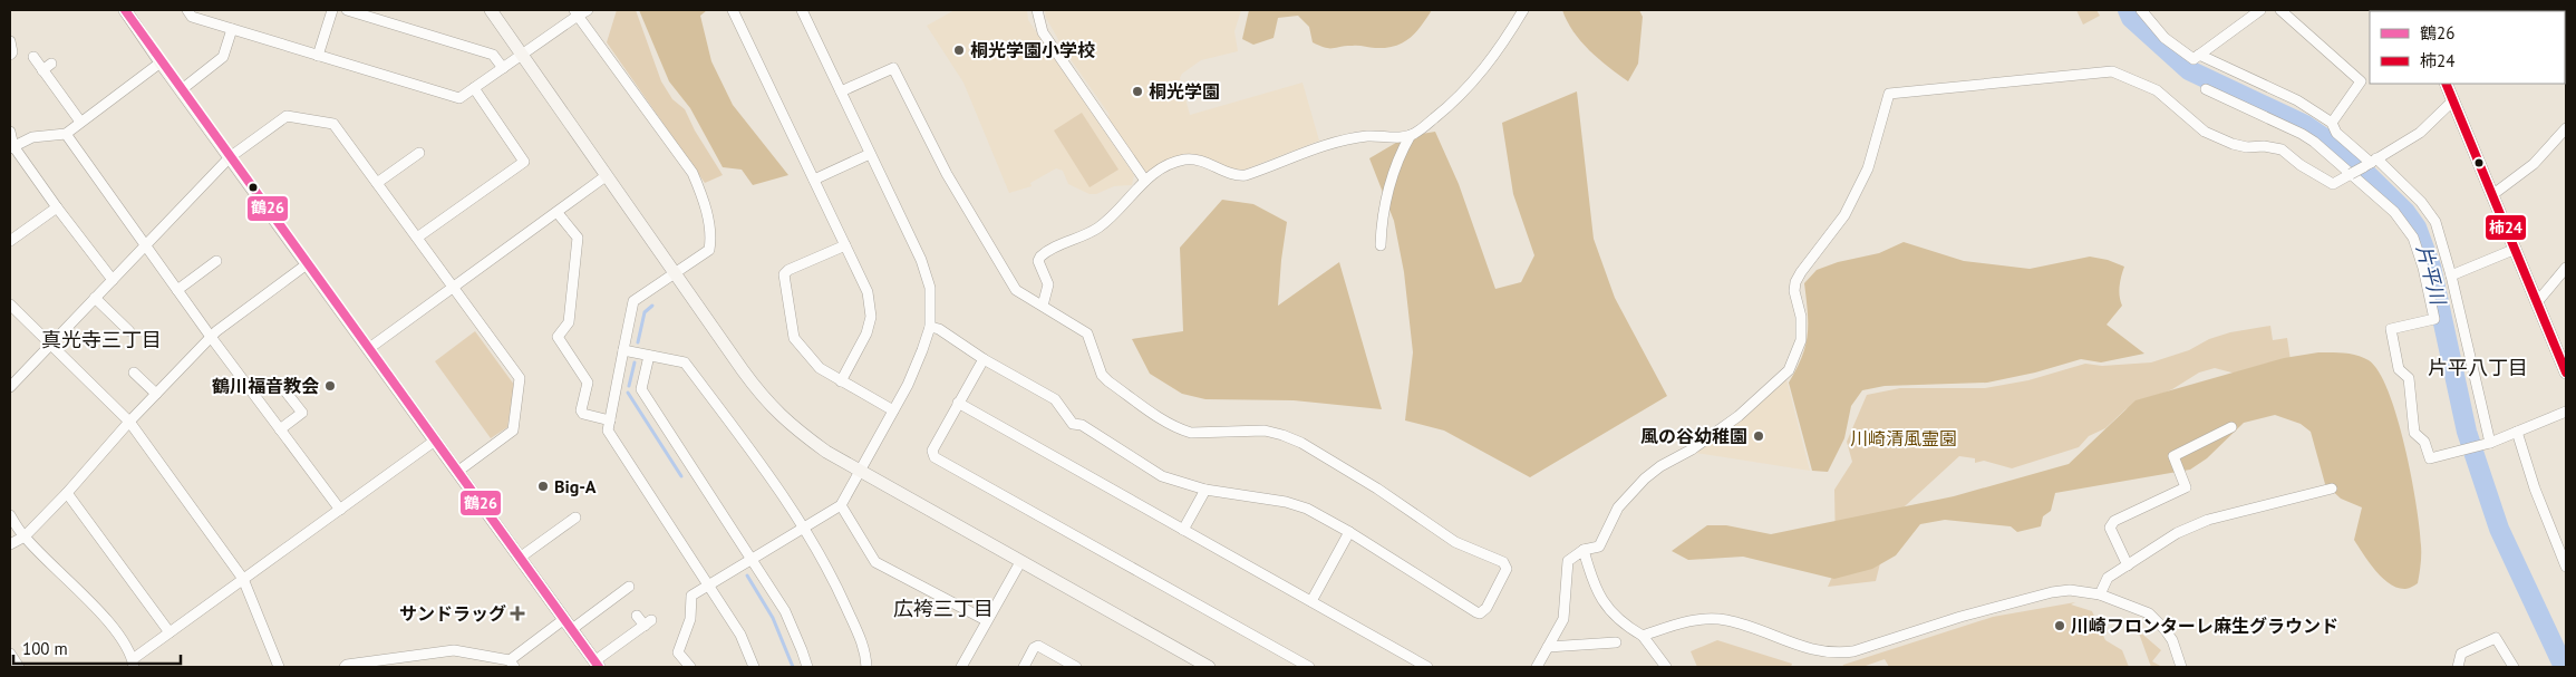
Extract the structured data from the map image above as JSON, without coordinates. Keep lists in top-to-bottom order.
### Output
{
  "districts": ["真光寺三丁目", "片平八丁目", "広袴三丁目"],
  "water": ["片平川"],
  "parks": ["川崎清風霊園"],
  "places": {
    "other": [
      "桐光学園小学校",
      "桐光学園",
      "鶴川福音教会",
      "風の谷幼稚園",
      "Big-A",
      "川崎フロンターレ麻生グラウンド"
    ],
    "health": ["サンドラッグ"]
  },
  "lines": ["transit line 鶴26", "transit line 柿24"],
  "legend": ["鶴26", "柿24"],
  "scale_bar": "100 m"
}
